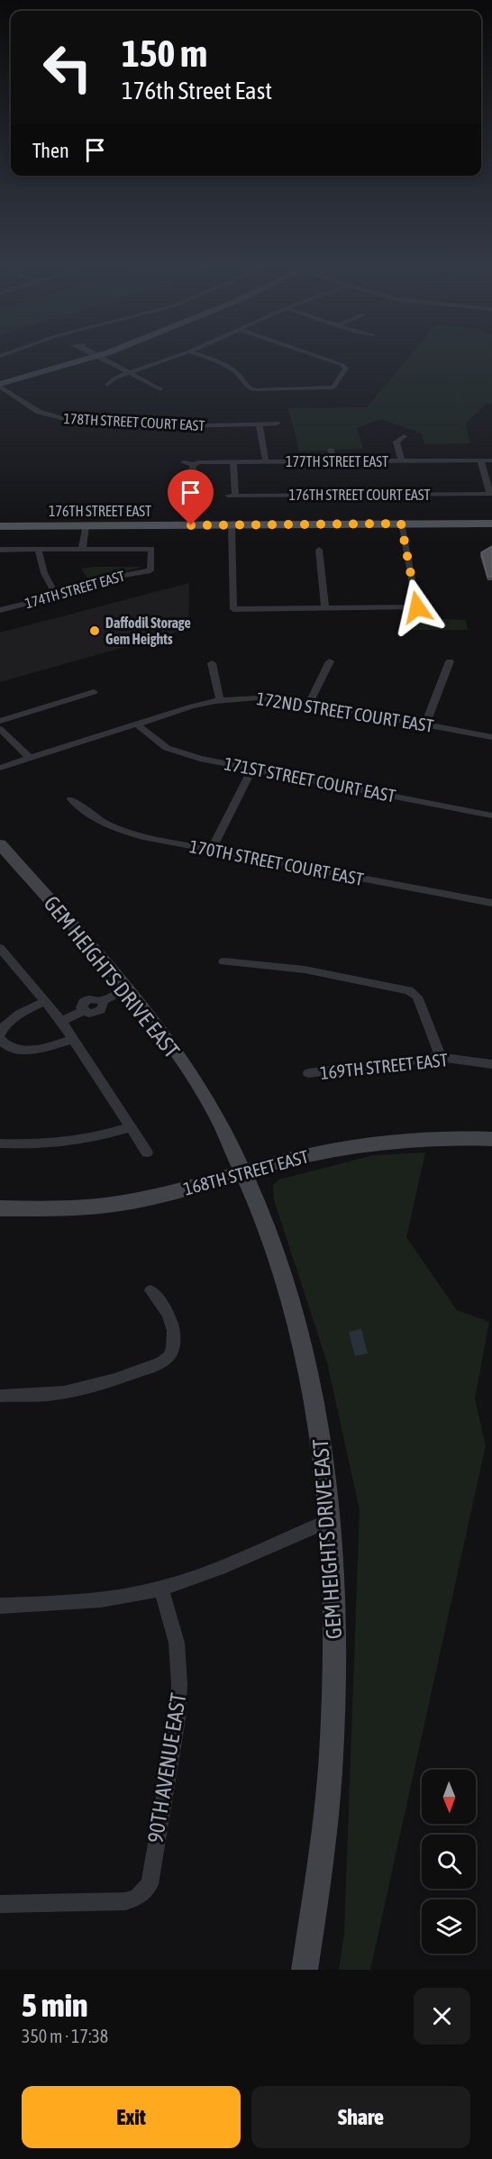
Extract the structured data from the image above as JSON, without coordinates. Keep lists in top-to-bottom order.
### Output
{
  "streets": {
    "main road": ["176TH STREET EAST"],
    "street": [
      "178TH STREET COURT EAST",
      "177TH STREET EAST",
      "176TH STREET COURT EAST",
      "174TH STREET EAST",
      "172ND STREET COURT EAST",
      "171ST STREET COURT EAST",
      "170TH STREET COURT EAST",
      "GEM HEIGHTS DRIVE EAST",
      "169TH STREET EAST",
      "168TH STREET EAST",
      "90TH AVENUE EAST"
    ]
  },
  "crossings": [
    ["177TH STREET EAST", "176TH STREET COURT EAST"],
    ["172ND STREET COURT EAST", "171ST STREET COURT EAST"],
    ["GEM HEIGHTS DRIVE EAST", "168TH STREET EAST"]
  ],
  "places": ["Daffodil Storage Gem Heights"],
  "north": "bottom",
  "page": {
    "turn": ["150 m", "176th Street East"],
    "then": "Then",
    "heading": ["5 min", "350 m · 17:38"],
    "buttons": ["Exit", "Share"]
  }
}
